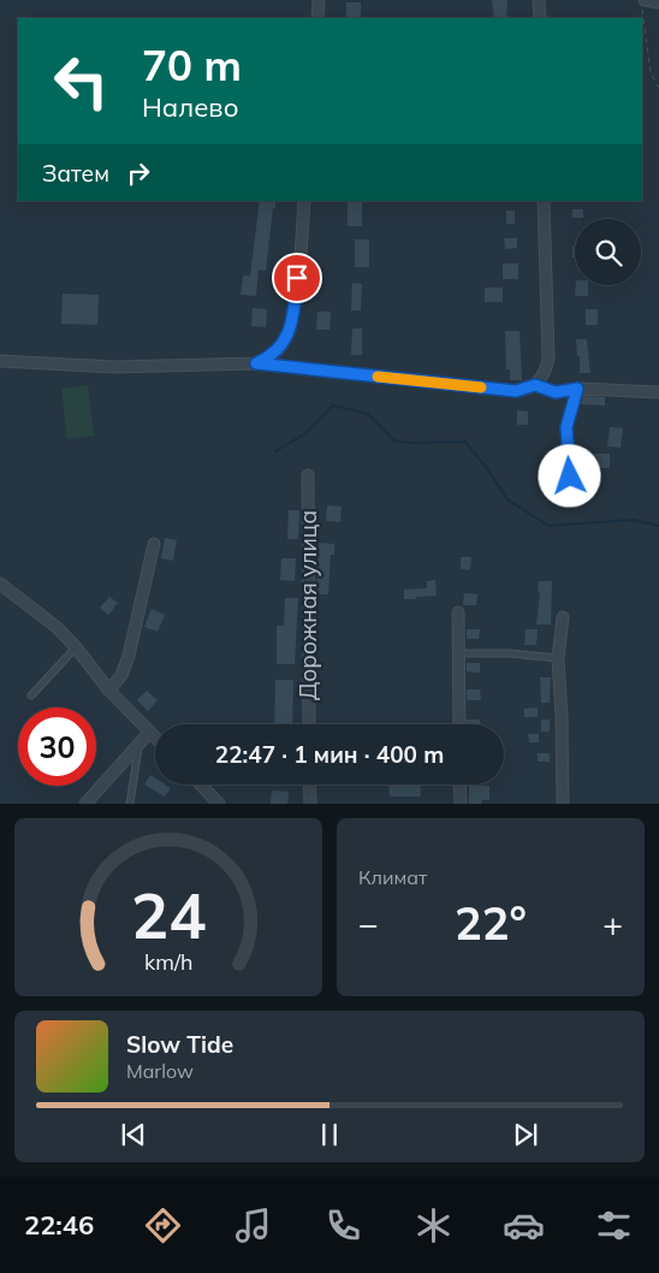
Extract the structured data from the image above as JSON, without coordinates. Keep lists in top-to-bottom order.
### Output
{
  "streets": {
    "street": ["Дорожная улица"]
  },
  "page": {
    "turn": ["70 m", "Налево"],
    "then": "Затем",
    "limit": "30",
    "trip": "22:47 · 1 мин · 400 m",
    "tile": "Климат",
    "heat": ["−", "22°", "+"],
    "song": ["Slow Tide", "Marlow"],
    "tabs": "22:46",
    "gauge": ["24", "km/h"]
  }
}
